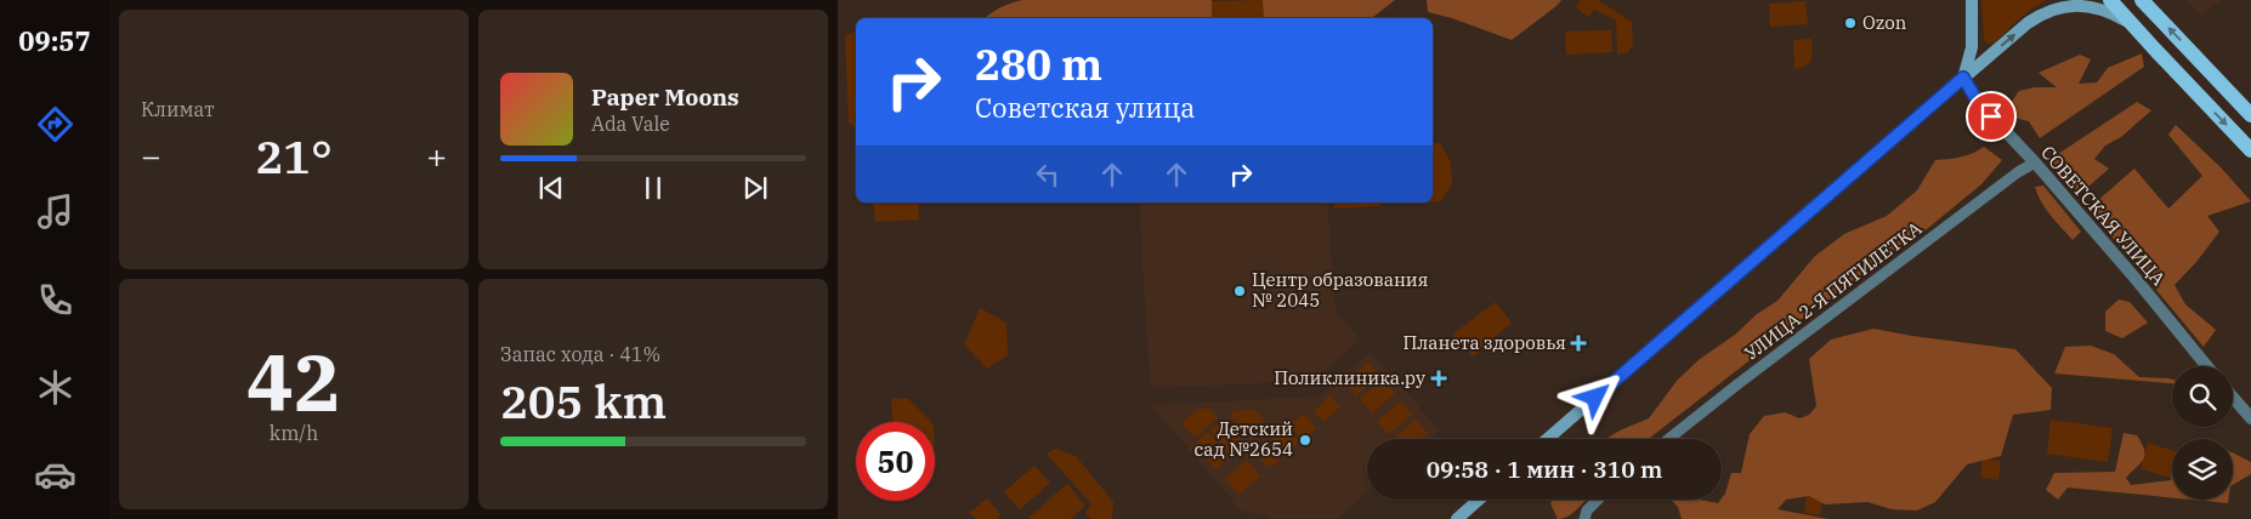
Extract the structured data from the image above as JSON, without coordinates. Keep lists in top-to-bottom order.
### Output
{
  "streets": {
    "street": ["СОВЕТСКАЯ УЛИЦА", "УЛИЦА 2-Я ПЯТИЛЕТКА"]
  },
  "crossings": [
    ["СОВЕТСКАЯ УЛИЦА", "УЛИЦА 2-Я ПЯТИЛЕТКА"]
  ],
  "places": {
    "other": ["Ozon", "Центр образования № 2045", "Детский сад №2654"],
    "health": ["Планета здоровья", "Поликлиника.ру"]
  },
  "page": {
    "tabs": "09:57",
    "tile": [
      "Климат",
      ["42", "km/h"],
      ["Запас хода · 41%", "205 km"]
    ],
    "turn": ["280 m", "Советская улица"],
    "song": ["Paper Moons", "Ada Vale"],
    "heat": ["−", "21°", "+"],
    "limit": "50",
    "trip": "09:58 · 1 мин · 310 m"
  }
}
